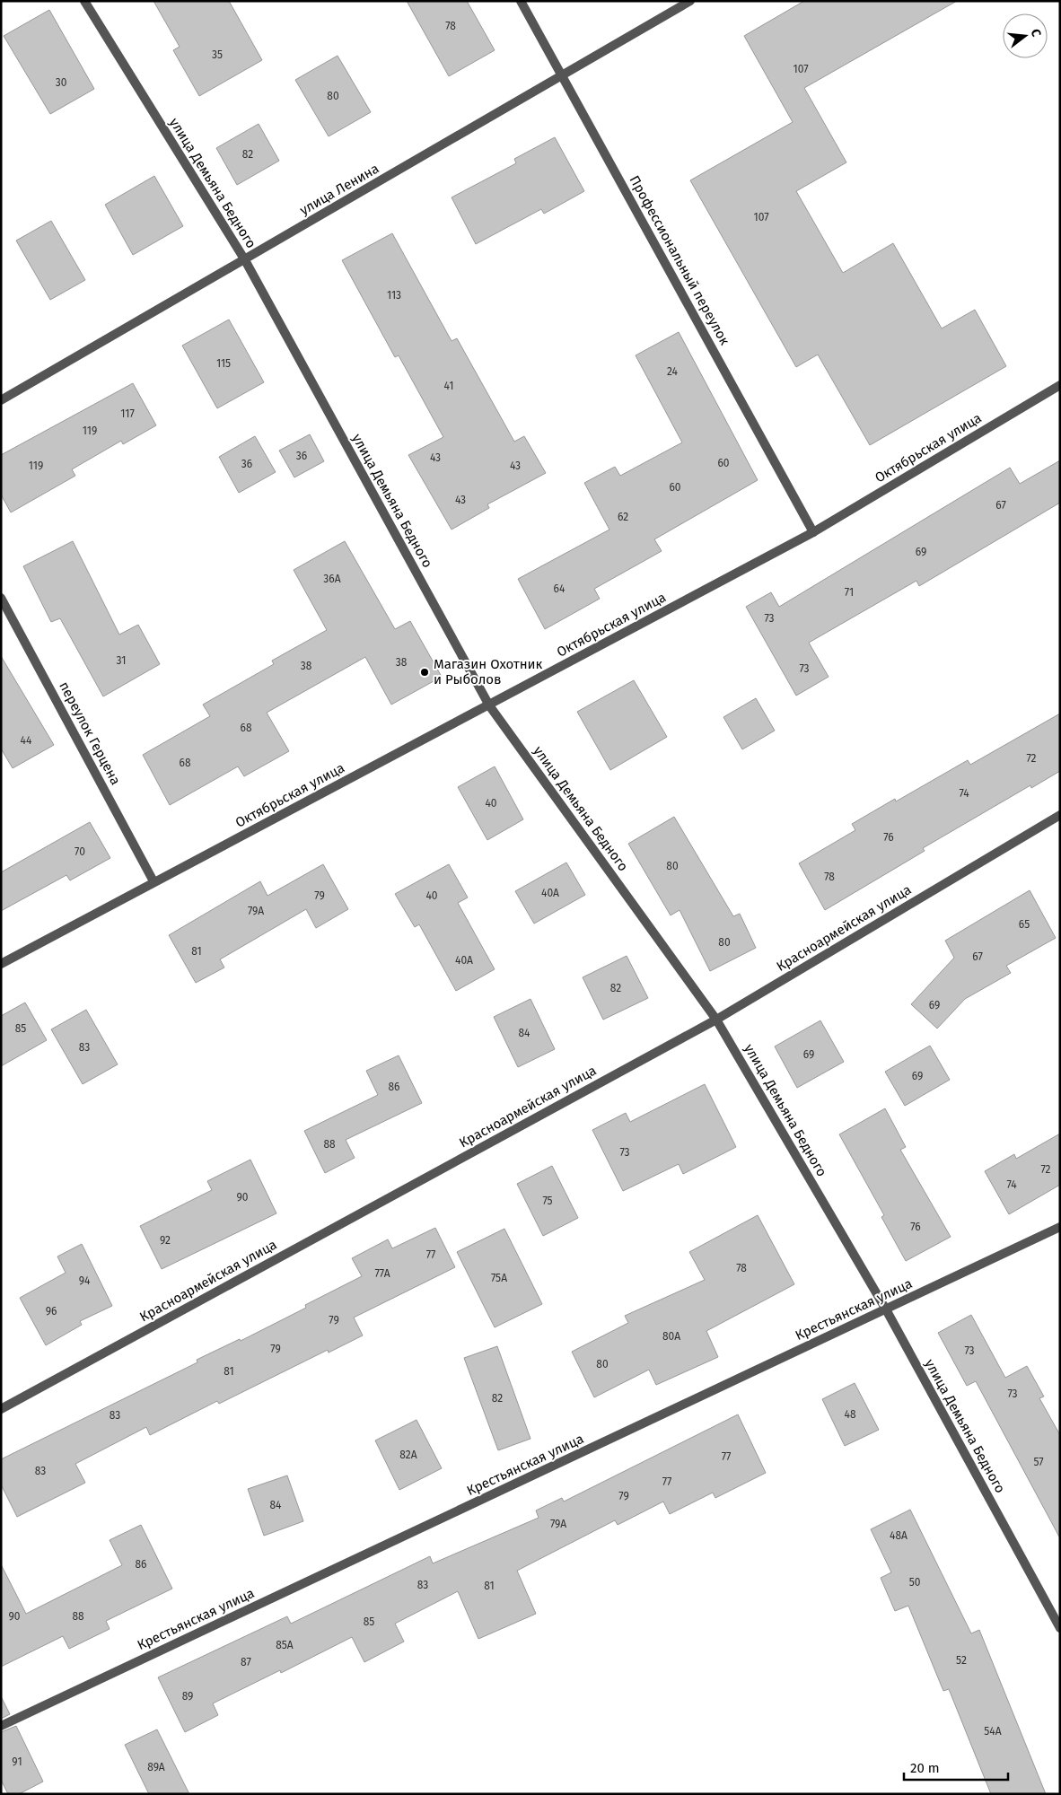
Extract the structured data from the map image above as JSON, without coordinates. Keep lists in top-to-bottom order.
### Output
{
  "streets": {
    "street": [
      "улица Демьяна Бедного",
      "улица Ленина",
      "Профессиональный переулок",
      "Октябрьская улица",
      "переулок Герцена",
      "Красноармейская улица",
      "Крестьянская улица"
    ]
  },
  "crossings": [
    ["улица Демьяна Бедного", "улица Ленина"],
    ["улица Демьяна Бедного", "Октябрьская улица"],
    ["улица Демьяна Бедного", "Красноармейская улица"],
    ["улица Демьяна Бедного", "Крестьянская улица"],
    ["улица Ленина", "Профессиональный переулок"],
    ["Профессиональный переулок", "Октябрьская улица"],
    ["Октябрьская улица", "переулок Герцена"]
  ],
  "places": ["Магазин Охотник и Рыболов"],
  "house_numbers": [
    "78",
    "35",
    "107",
    "30",
    "80",
    "82",
    "107",
    "113",
    "115",
    "24",
    "41",
    "117",
    "119",
    "36",
    "43",
    "60",
    "36",
    "119",
    "43",
    "60",
    "43",
    "67",
    "62",
    "69",
    "36А",
    "64",
    "71",
    "73",
    "31",
    "38",
    "38",
    "73",
    "68",
    "44",
    "72",
    "68",
    "74",
    "40",
    "76",
    "70",
    "80",
    "78",
    "40А",
    "79",
    "40",
    "79А",
    "65",
    "80",
    "81",
    "67",
    "40А",
    "82",
    "69",
    "85",
    "84",
    "83",
    "69",
    "69",
    "86",
    "88",
    "73",
    "72",
    "74",
    "90",
    "75",
    "76",
    "92",
    "77",
    "78",
    "77А",
    "75А",
    "94",
    "96",
    "79",
    "80А",
    "79",
    "73",
    "80",
    "81",
    "73",
    "82",
    "48",
    "83",
    "82А",
    "77",
    "57",
    "83",
    "77",
    "79",
    "84",
    "79А",
    "48А",
    "86",
    "50",
    "83",
    "81",
    "90",
    "88",
    "85",
    "85А",
    "52",
    "87",
    "89",
    "54А",
    "91",
    "89А"
  ],
  "scale_bar": "20 m",
  "north": "right"
}
